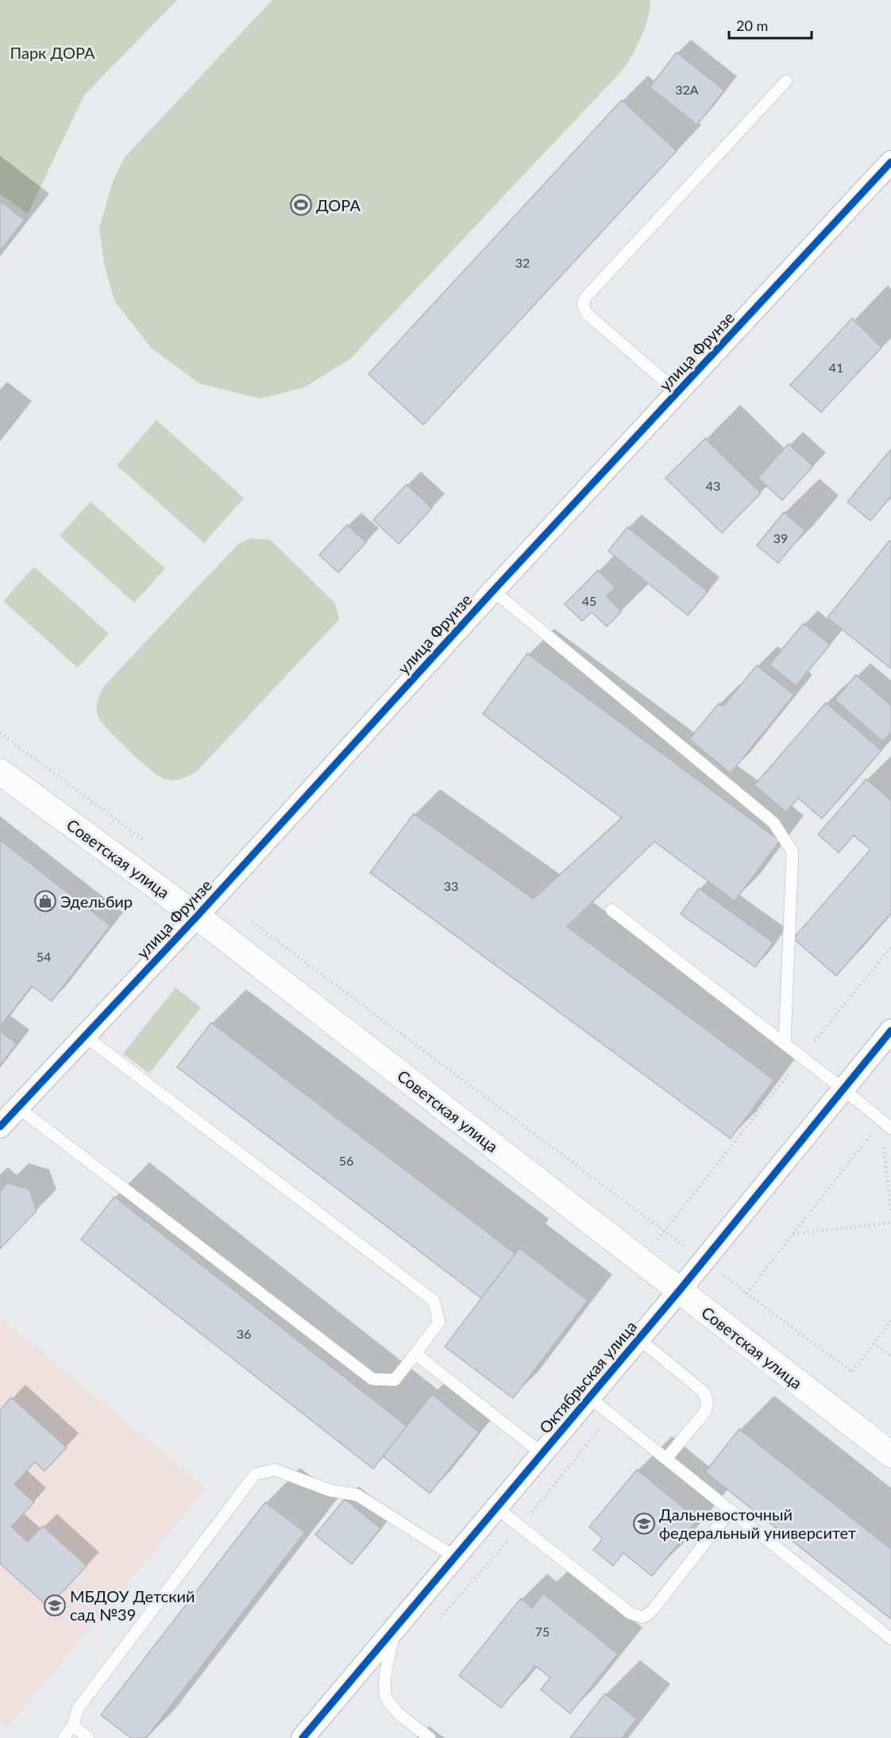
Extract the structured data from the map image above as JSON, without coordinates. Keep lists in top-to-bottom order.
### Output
{
  "streets": {
    "main road": ["Советская улица"],
    "street": ["улица Фрунзе", "Октябрьская улица"]
  },
  "crossings": [
    ["улица Фрунзе", "Советская улица"],
    ["Советская улица", "Октябрьская улица"]
  ],
  "parks": ["Парк ДОРА"],
  "places": {
    "sports": ["ДОРА"],
    "shop": ["Эдельбир"],
    "school or university": ["Дальневосточный федеральный университет", "МБДОУ Детский сад №39"]
  },
  "house_numbers": [
    "32А",
    "32",
    "41",
    "43",
    "39",
    "45",
    "33",
    "54",
    "56",
    "36",
    "75"
  ],
  "scale_bar": "20 m"
}
